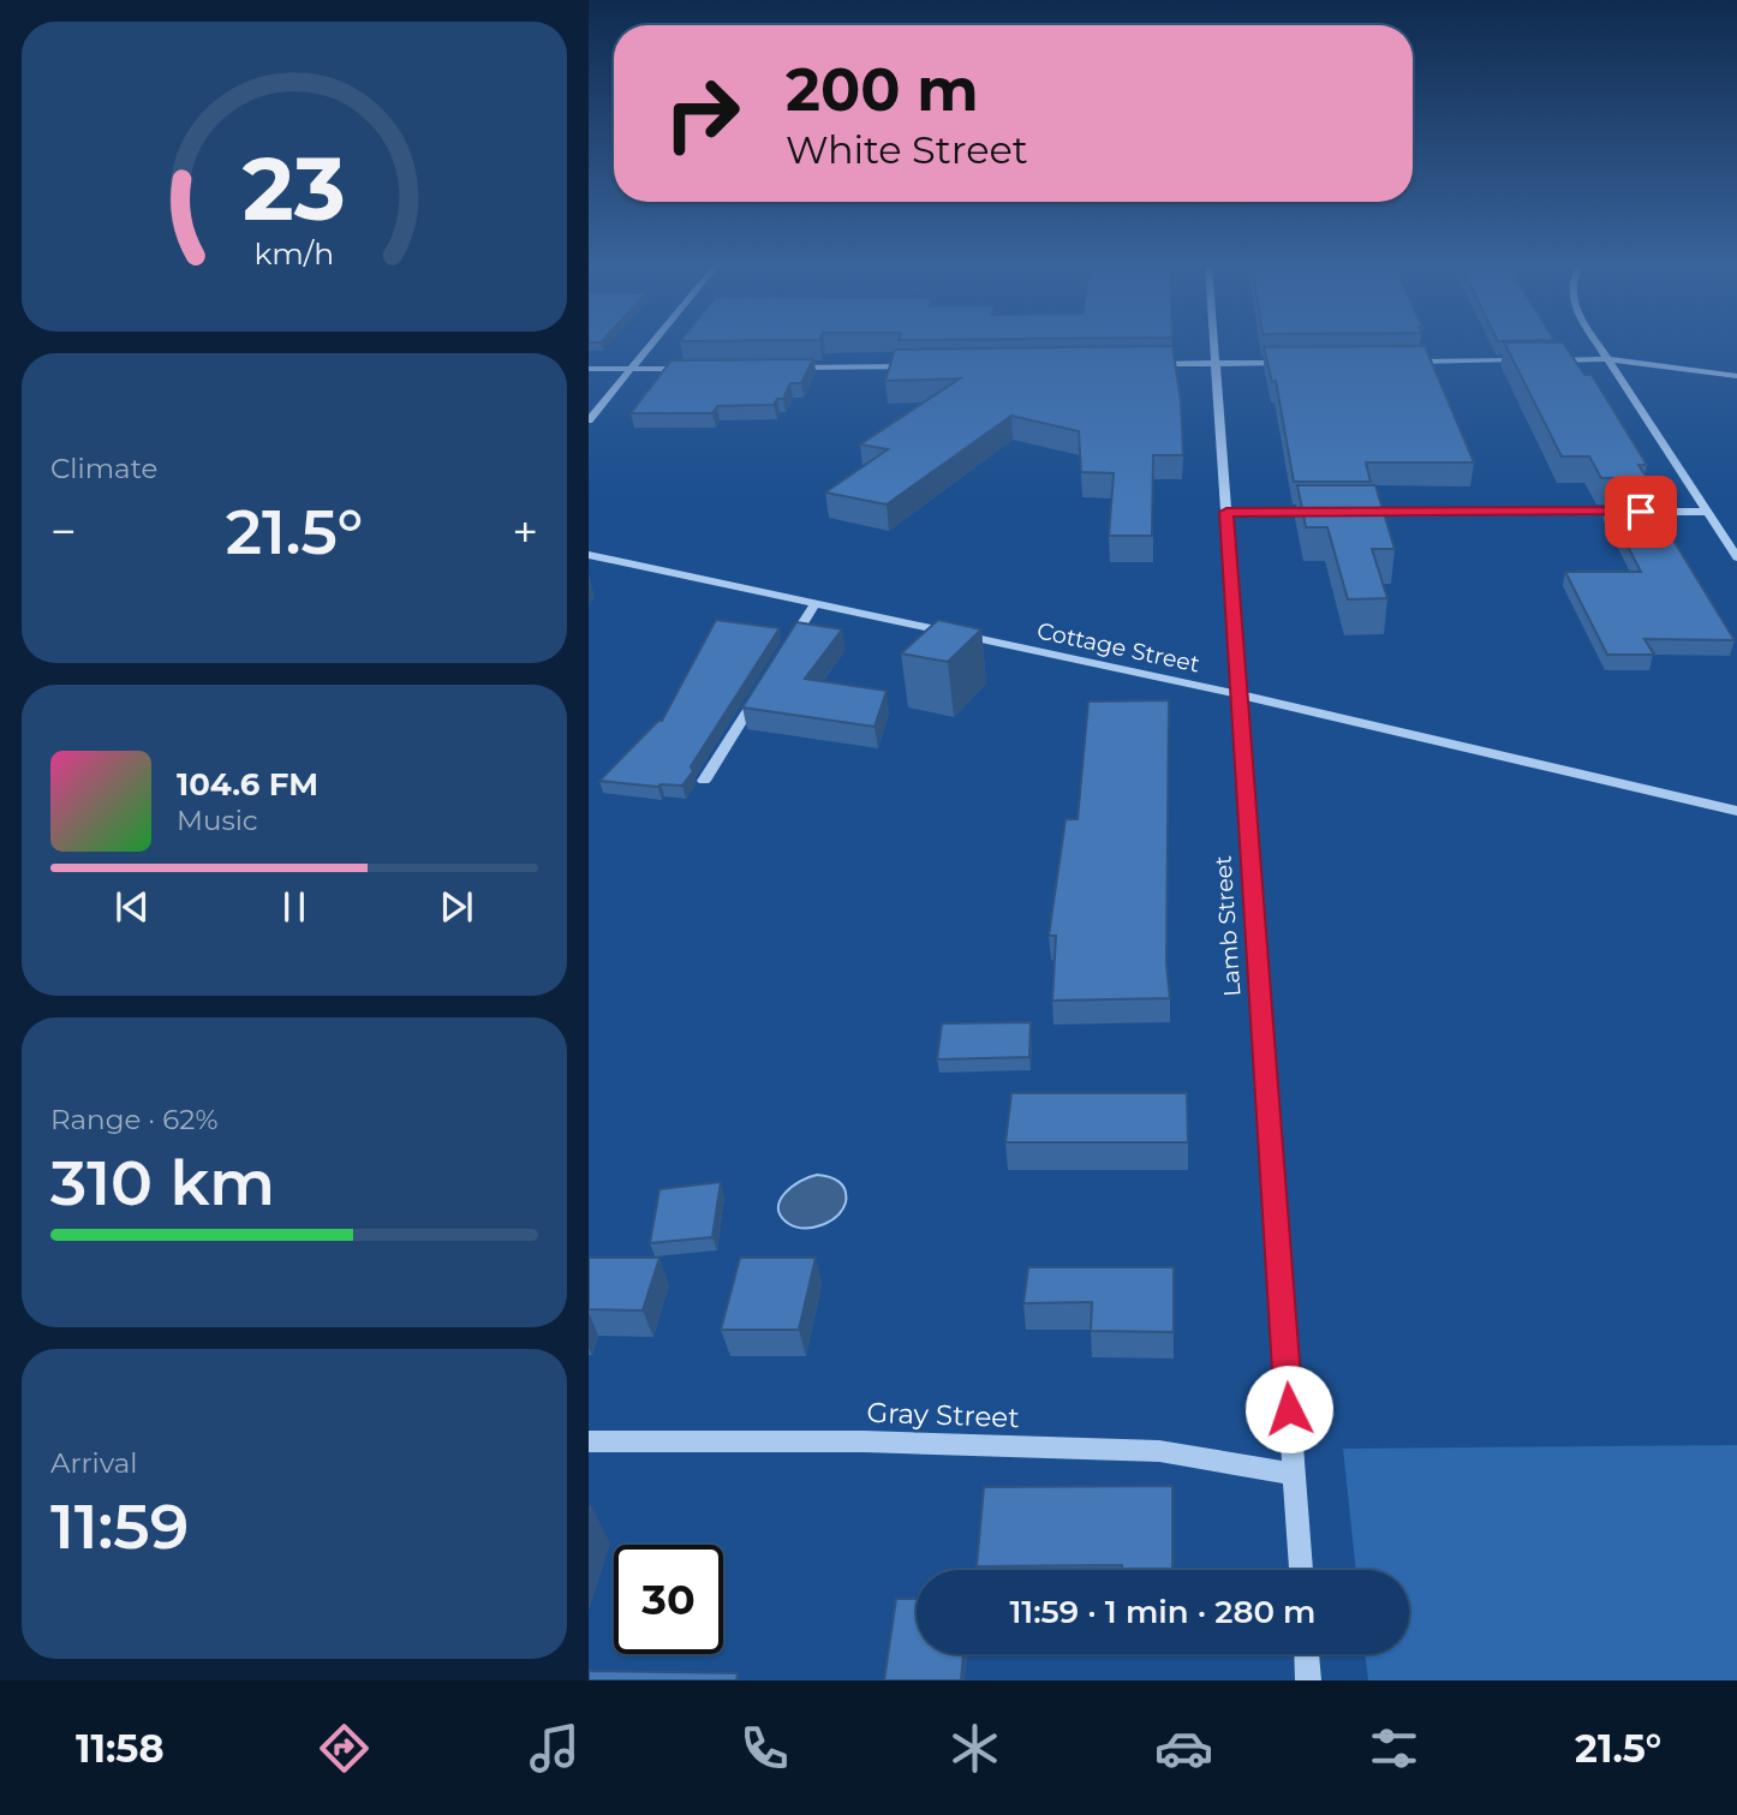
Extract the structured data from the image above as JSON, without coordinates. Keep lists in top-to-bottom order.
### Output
{
  "streets": {
    "street": ["Cottage Street", "Lamb Street", "Gray Street"]
  },
  "crossings": [
    ["Cottage Street", "Lamb Street"],
    ["Lamb Street", "Gray Street"]
  ],
  "page": {
    "turn": ["200 m", "White Street"],
    "tile": [
      "Climate",
      ["Range · 62%", "310 km"],
      ["Arrival", "11:59"]
    ],
    "heat": ["−", "21.5°", "+"],
    "song": ["104.6 FM", "Music"],
    "limit": "30",
    "trip": "11:59 · 1 min · 280 m",
    "tabs": ["11:58", "21.5°"],
    "gauge": ["23", "km/h"]
  }
}
